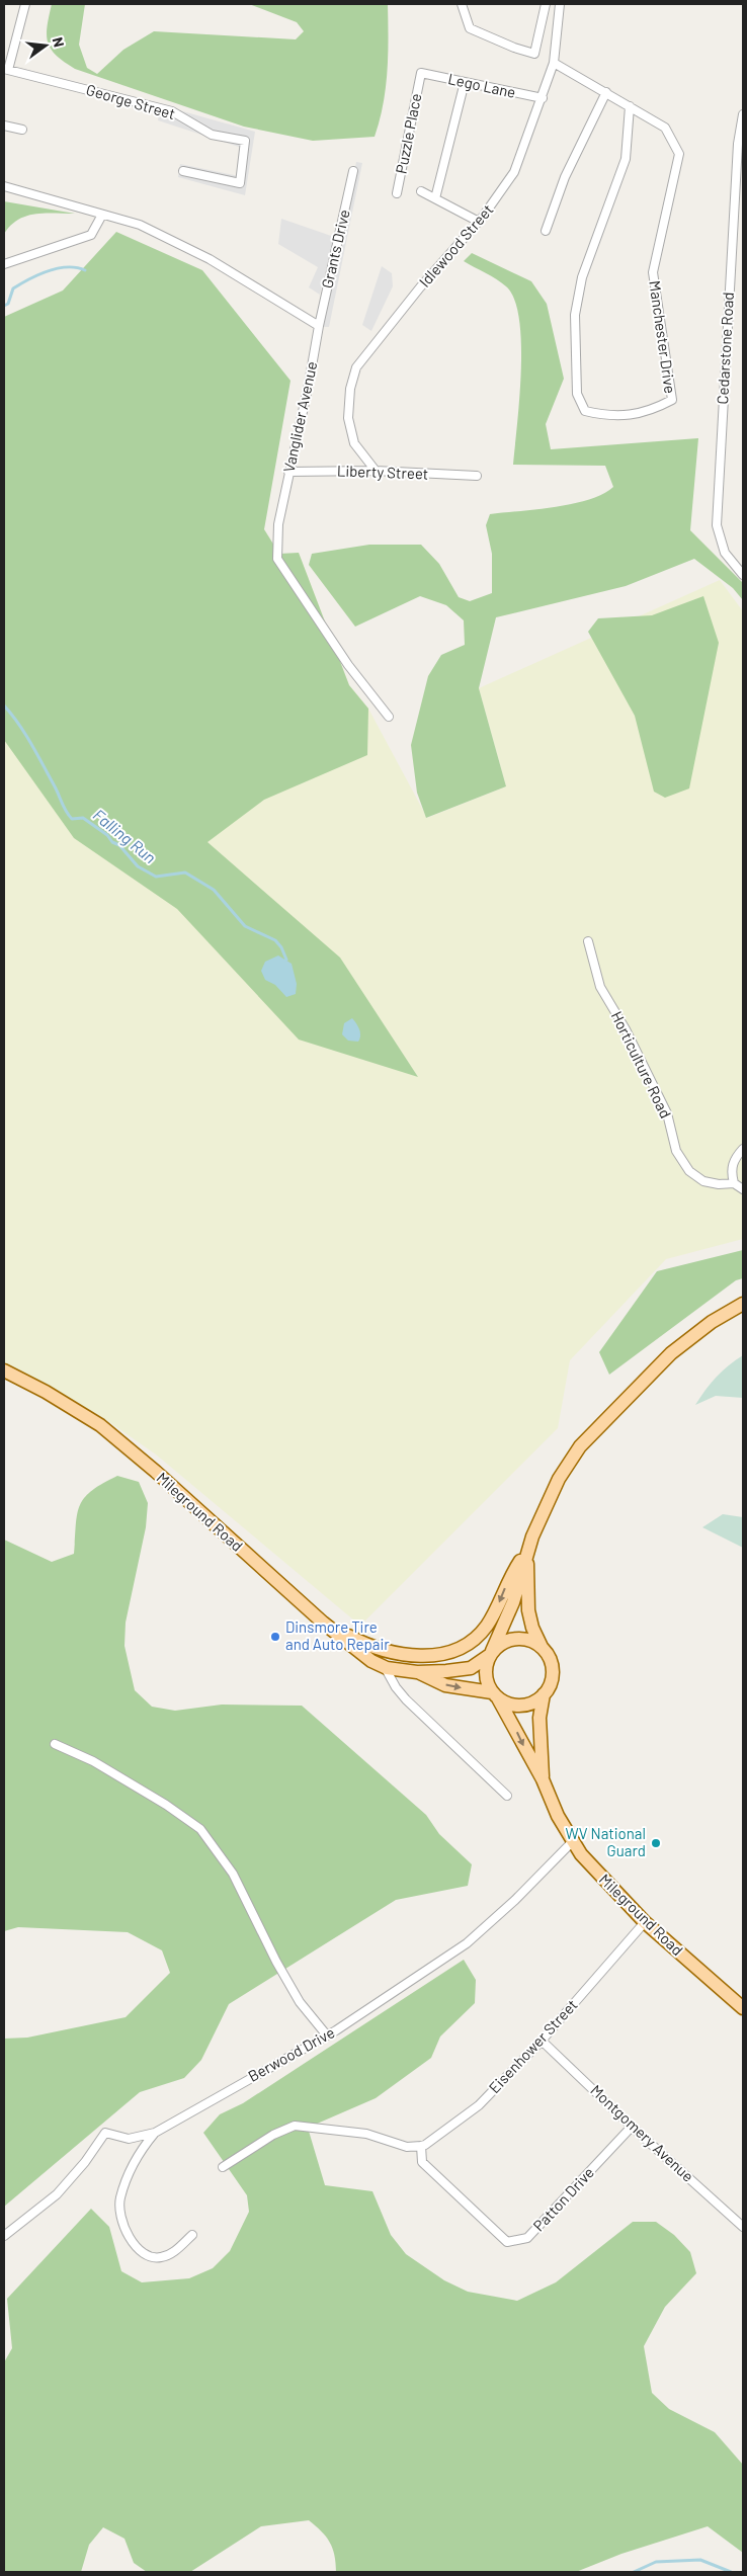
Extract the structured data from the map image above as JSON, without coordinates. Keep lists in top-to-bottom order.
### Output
{
  "streets": {
    "main road": ["Mileground Road"],
    "street": [
      "Lego Lane",
      "George Street",
      "Puzzle Place",
      "Idlewood Street",
      "Grants Drive",
      "Manchester Drive",
      "Cedarstone Road",
      "Vanglider Avenue",
      "Liberty Street",
      "Horticulture Road",
      "Eisenhower Street",
      "Berwood Drive",
      "Montgomery Avenue",
      "Patton Drive"
    ]
  },
  "crossings": [
    ["Lego Lane", "Puzzle Place"],
    ["Lego Lane", "Idlewood Street"],
    ["Idlewood Street", "Manchester Drive"],
    ["Idlewood Street", "Liberty Street"],
    ["Grants Drive", "Vanglider Avenue"],
    ["Vanglider Avenue", "Liberty Street"],
    ["Mileground Road", "Eisenhower Street"],
    ["Mileground Road", "Berwood Drive"],
    ["Eisenhower Street", "Montgomery Avenue"],
    ["Eisenhower Street", "Patton Drive"],
    ["Montgomery Avenue", "Patton Drive"]
  ],
  "water": ["Falling Run"],
  "places": ["Dinsmore Tire and Auto Repair", "WV National Guard"],
  "north": "right"
}
